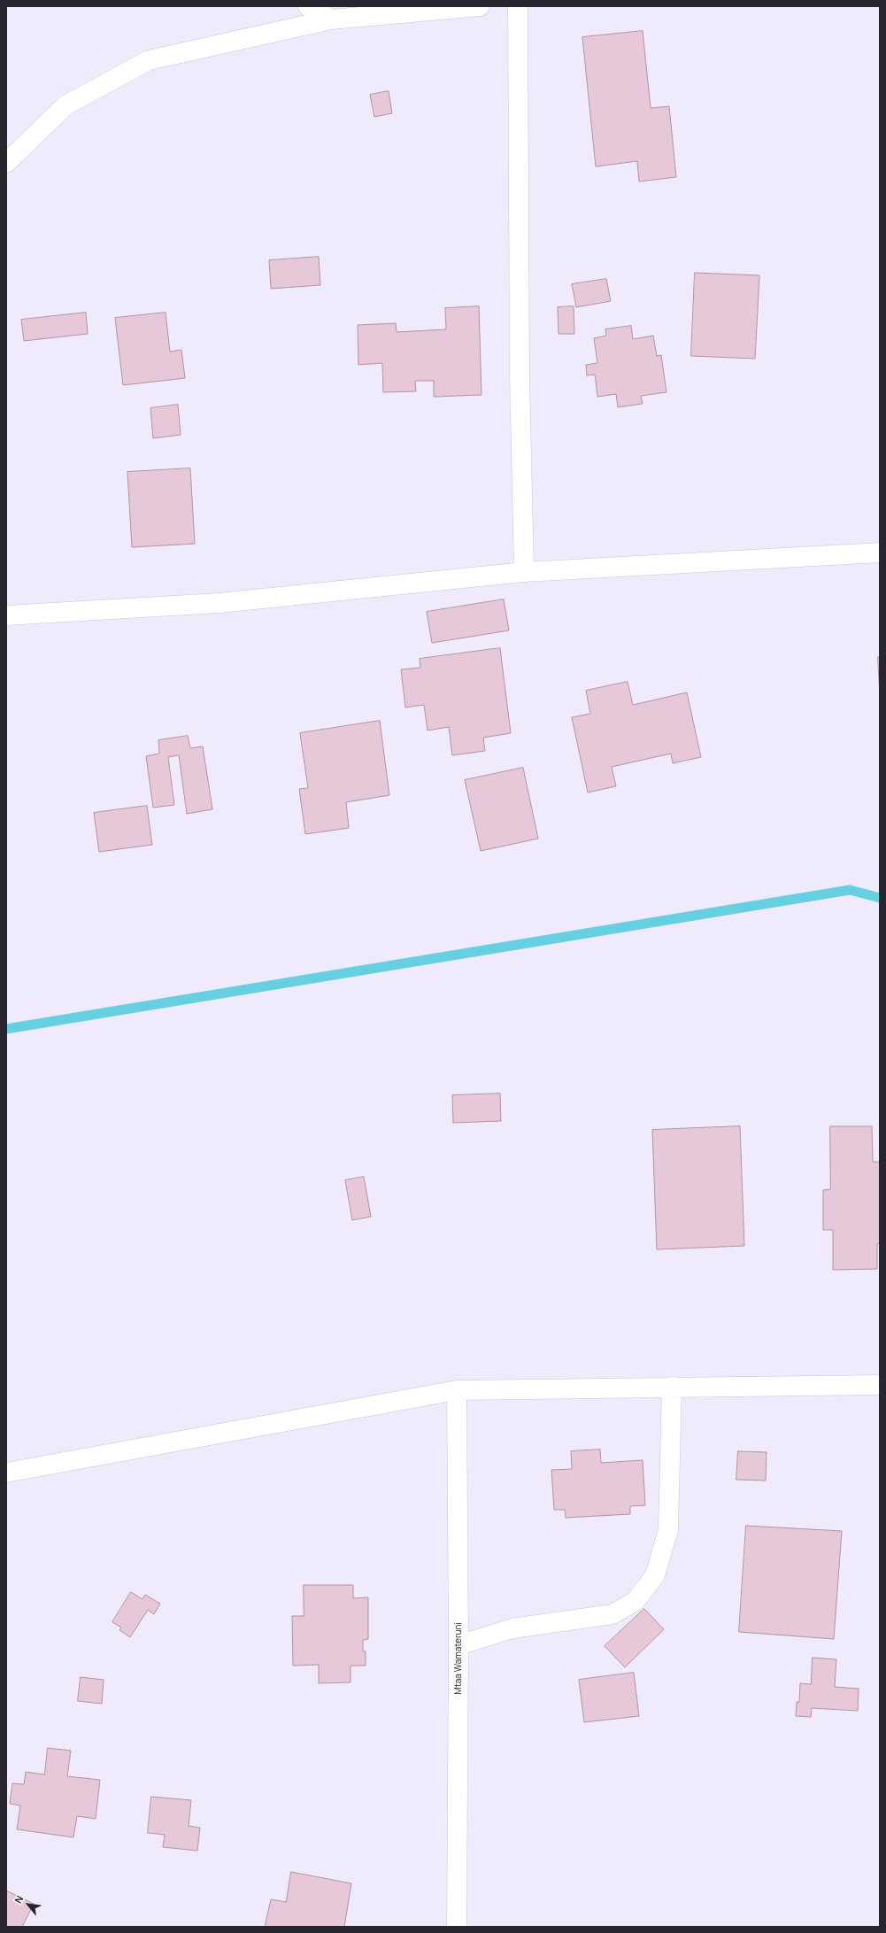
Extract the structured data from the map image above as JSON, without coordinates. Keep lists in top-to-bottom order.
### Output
{
  "streets": {
    "street": ["Mtaa Wamateruni"]
  },
  "north": "top left"
}
